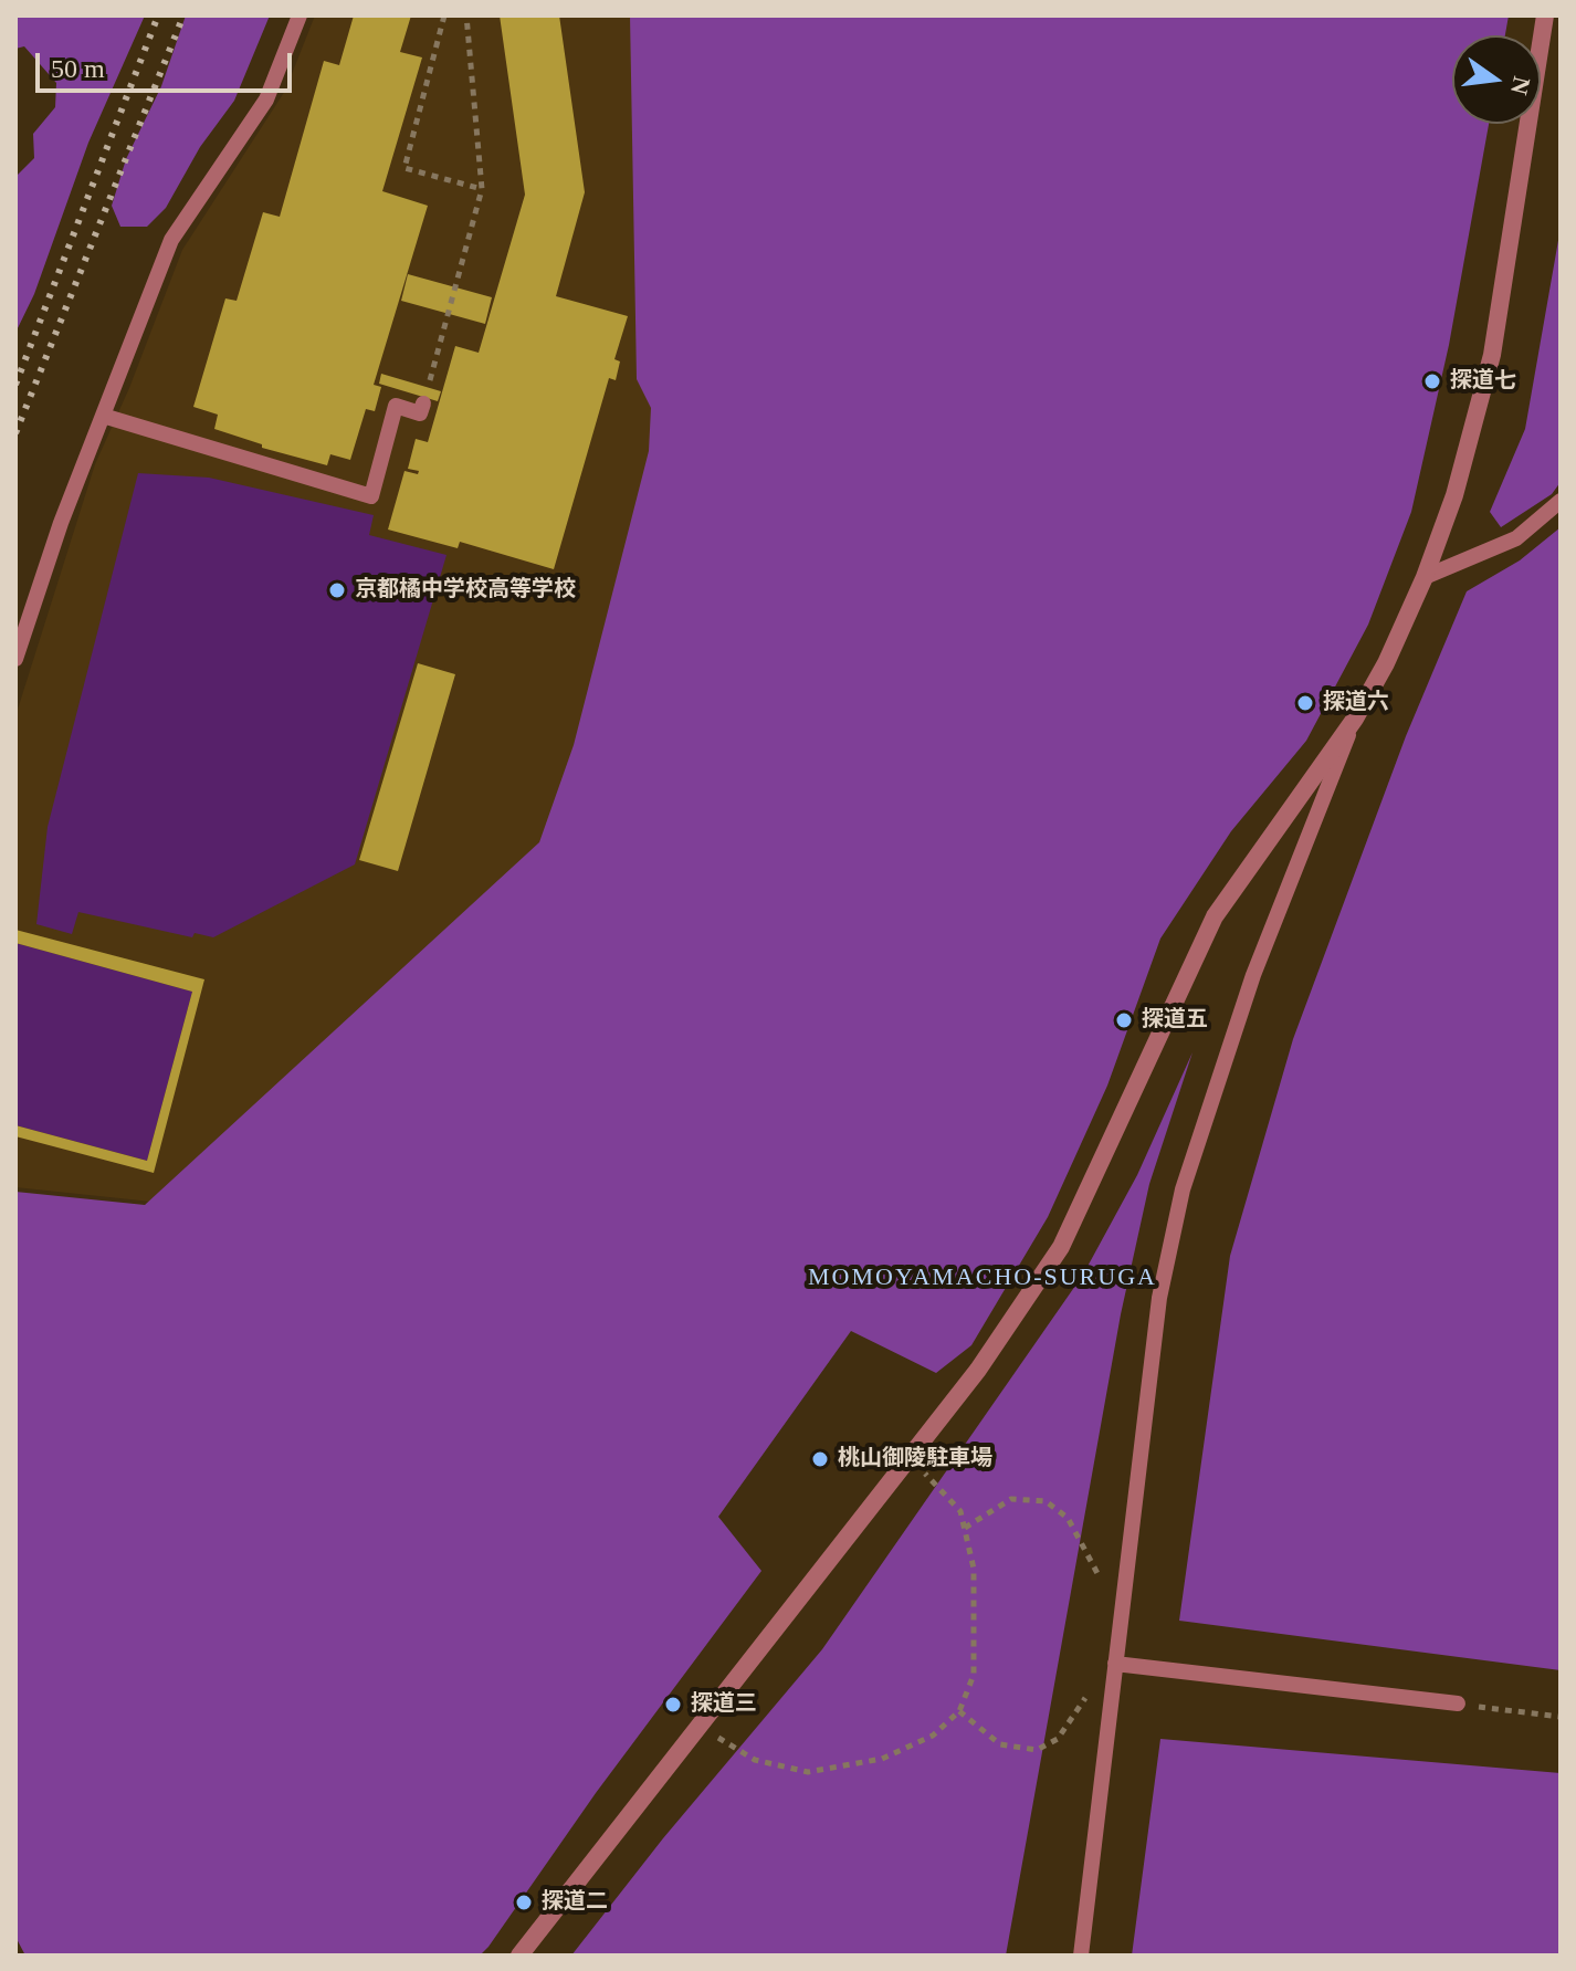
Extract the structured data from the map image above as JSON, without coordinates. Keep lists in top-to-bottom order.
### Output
{
  "districts": ["MOMOYAMACHO-SURUGA"],
  "places": [
    "探道七",
    "京都橘中学校高等学校",
    "探道六",
    "探道五",
    "桃山御陵駐車場",
    "探道三",
    "探道二"
  ],
  "scale_bar": "50 m",
  "north": "right"
}
